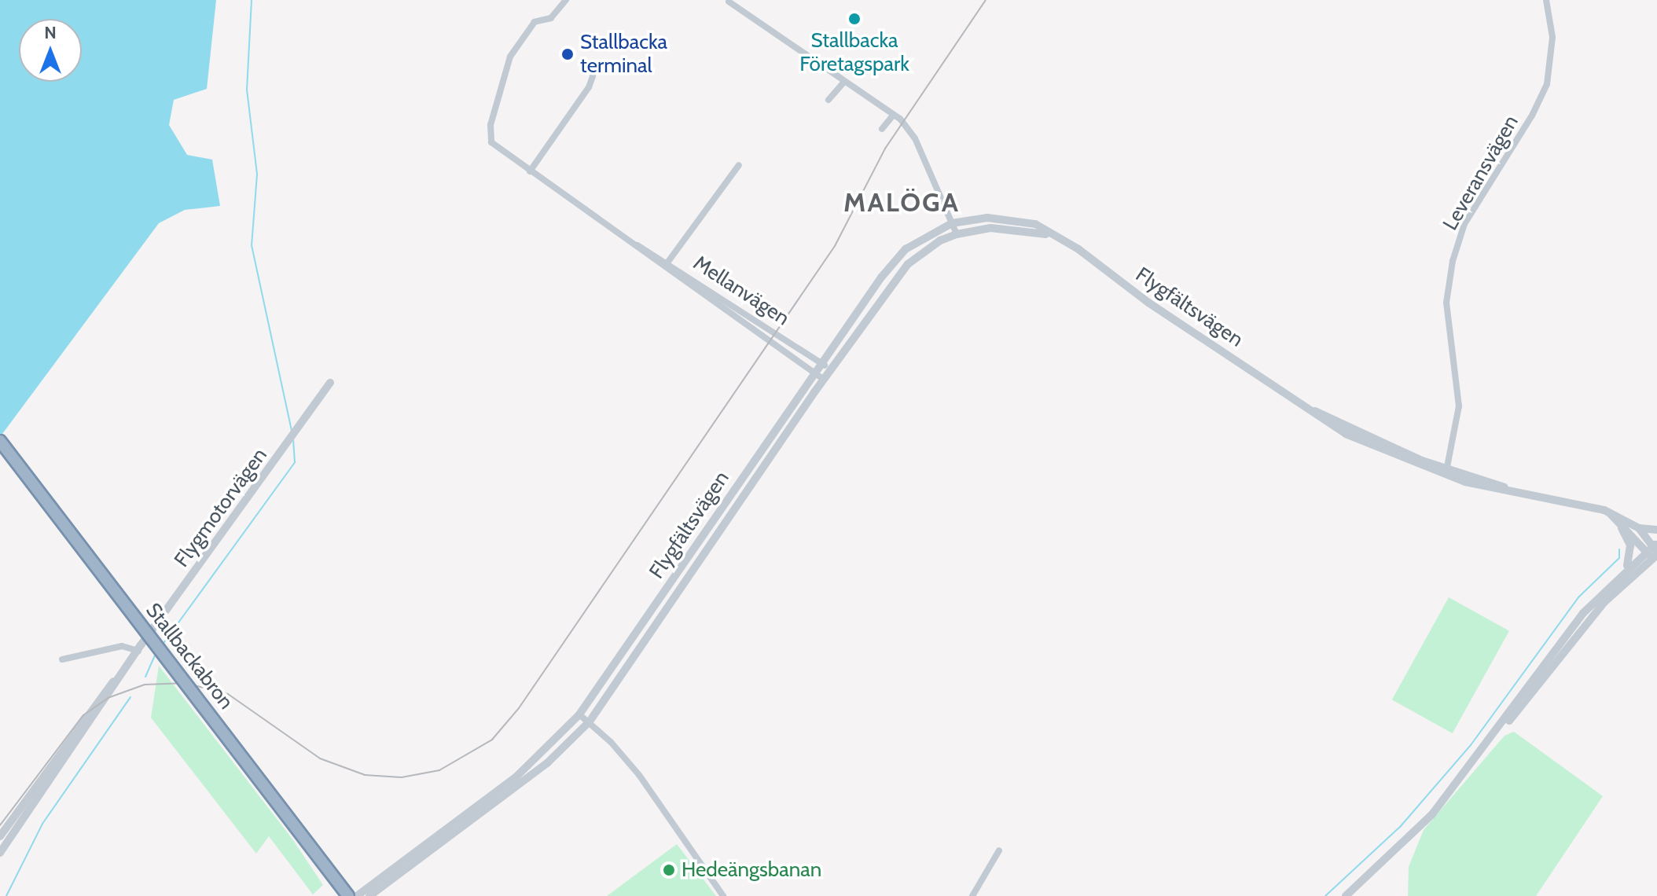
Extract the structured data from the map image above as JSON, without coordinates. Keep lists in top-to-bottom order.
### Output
{
  "streets": {
    "highway": ["Stallbackabron"],
    "street": [
      "Leveransvägen",
      "Mellanvägen",
      "Flygfältsvägen",
      "Flygmotorvägen"
    ]
  },
  "crossings": [
    ["Leveransvägen", "Flygfältsvägen"],
    ["Mellanvägen", "Flygfältsvägen"]
  ],
  "districts": ["MALÖGA"],
  "places": ["Stallbacka Företagspark", "Stallbacka terminal", "Hedeängsbanan"],
  "north": "top"
}
